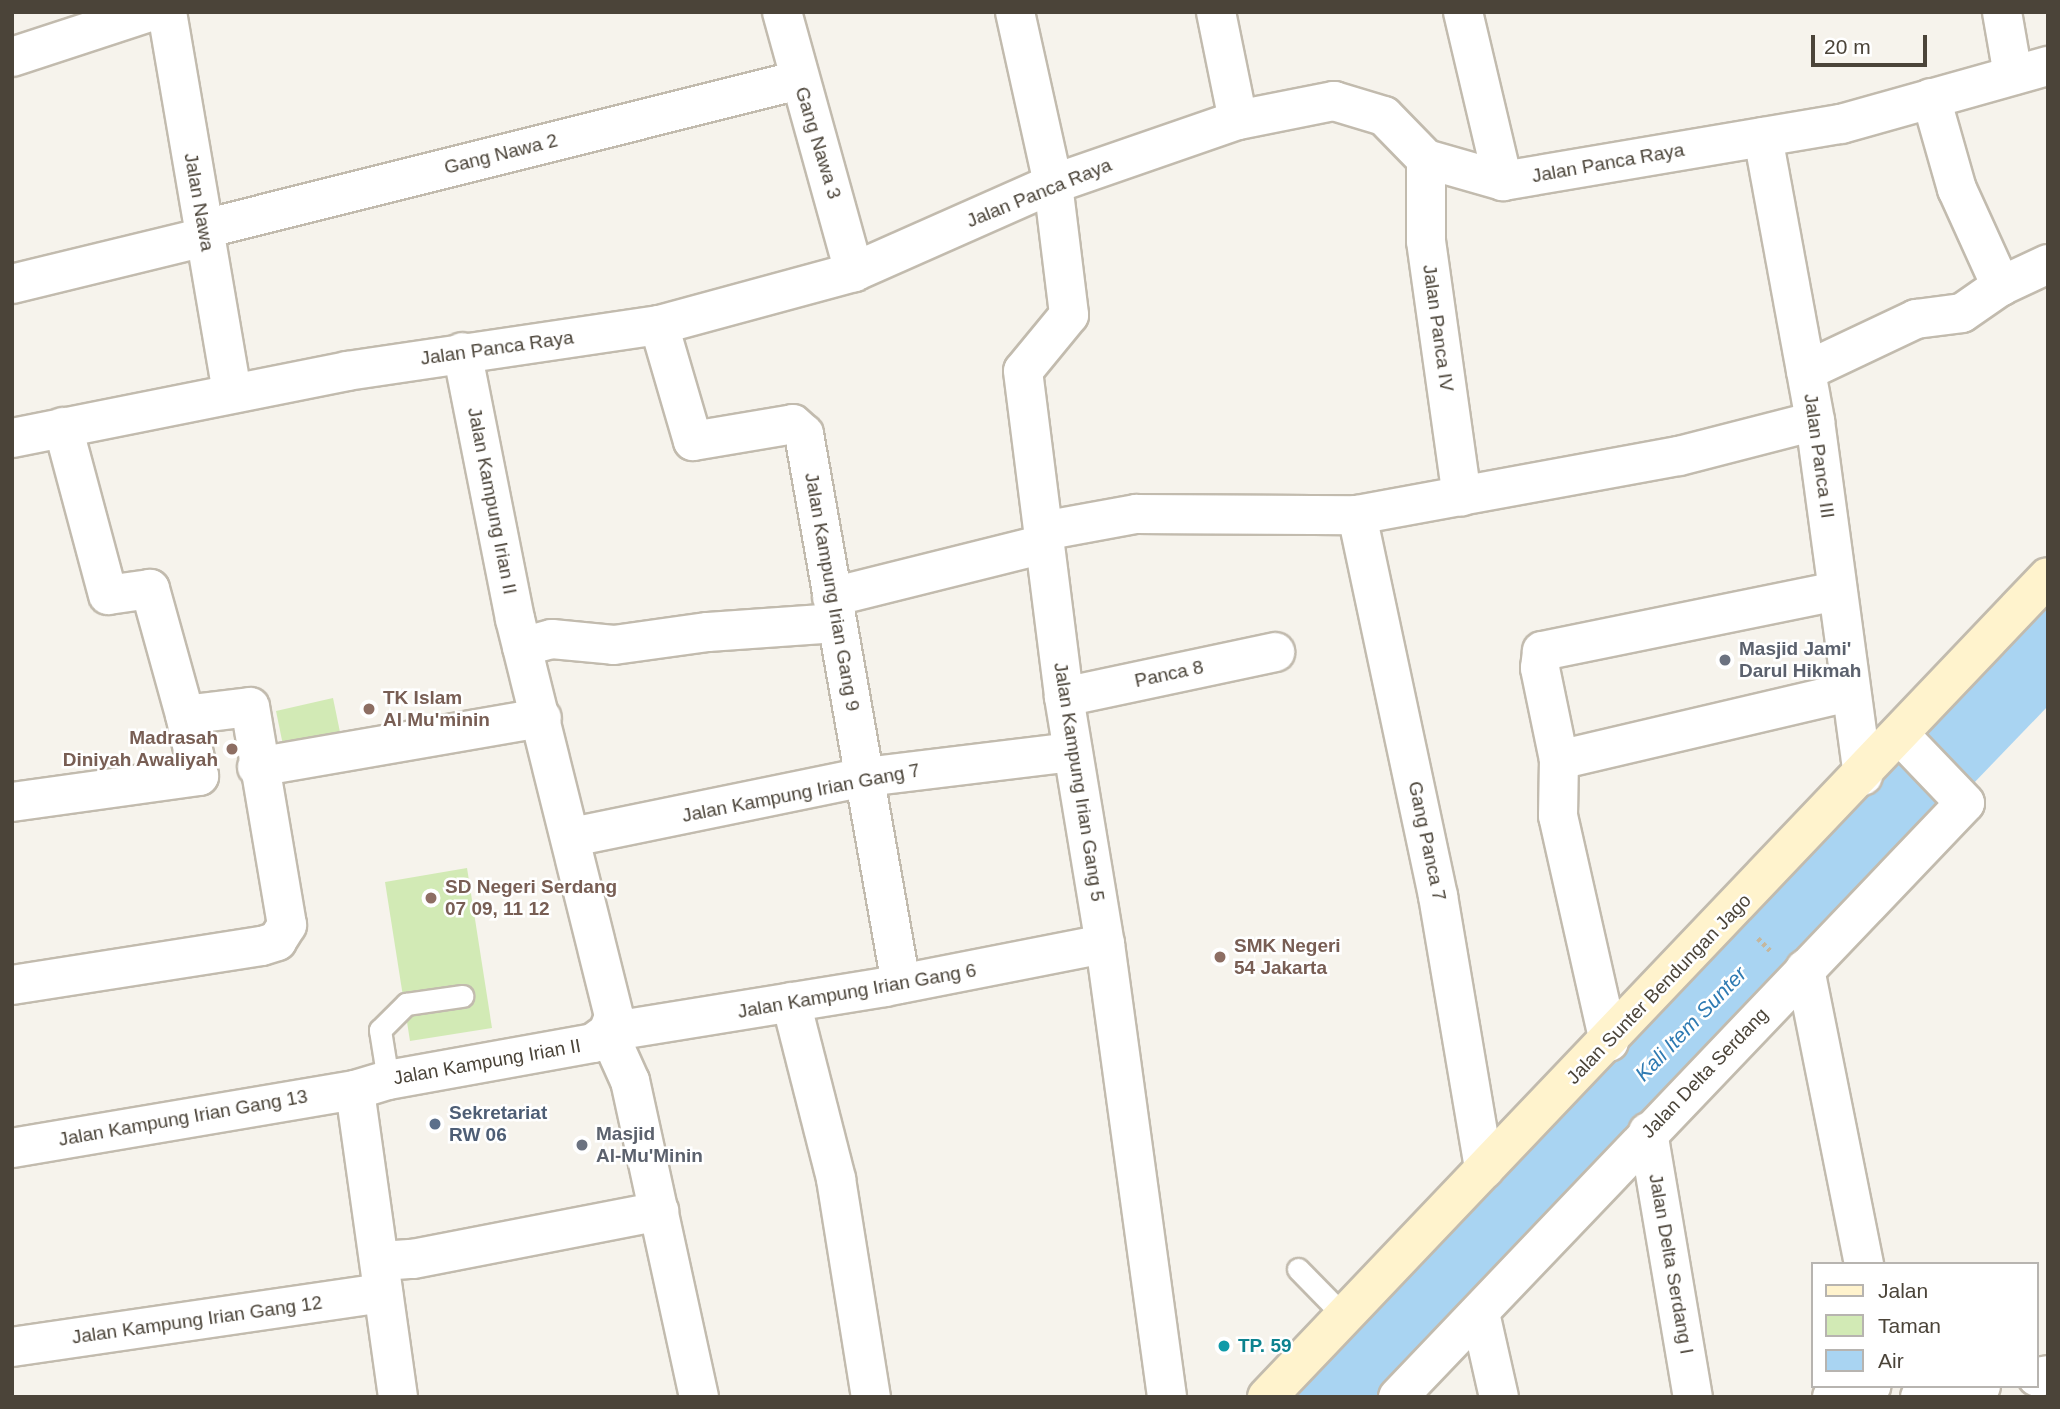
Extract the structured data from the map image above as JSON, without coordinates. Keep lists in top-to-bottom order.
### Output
{
  "streets": {
    "street": [
      "Gang Nawa 3",
      "Gang Nawa 2",
      "Jalan Panca Raya",
      "Jalan Nawa",
      "Jalan Panca IV",
      "Jalan Panca III",
      "Jalan Kampung Irian II",
      "Jalan Kampung Irian Gang 9",
      "Panca 8",
      "Jalan Kampung Irian Gang 5",
      "Jalan Kampung Irian Gang 7",
      "Gang Panca 7",
      "Jalan Sunter Bendungan Jago",
      "Jalan Kampung Irian Gang 6",
      "Jalan Delta Serdang",
      "Jalan Kampung Irian Gang 13",
      "Jalan Delta Serdang I",
      "Jalan Kampung Irian Gang 12"
    ]
  },
  "crossings": [
    ["Gang Nawa 3", "Gang Nawa 2"],
    ["Gang Nawa 3", "Jalan Panca Raya"],
    ["Gang Nawa 2", "Jalan Nawa"],
    ["Jalan Panca Raya", "Jalan Nawa"],
    ["Jalan Panca Raya", "Jalan Panca IV"],
    ["Jalan Panca Raya", "Jalan Panca III"],
    ["Jalan Panca Raya", "Jalan Kampung Irian II"],
    ["Jalan Panca Raya", "Jalan Kampung Irian Gang 9"],
    ["Jalan Panca Raya", "Jalan Kampung Irian Gang 5"],
    ["Jalan Panca III", "Jalan Sunter Bendungan Jago"],
    ["Jalan Kampung Irian II", "Jalan Kampung Irian Gang 7"],
    ["Jalan Kampung Irian II", "Jalan Kampung Irian Gang 6"],
    ["Jalan Kampung Irian II", "Jalan Kampung Irian Gang 13"],
    ["Jalan Kampung Irian Gang 9", "Jalan Kampung Irian Gang 7"],
    ["Jalan Kampung Irian Gang 9", "Jalan Kampung Irian Gang 6"],
    ["Panca 8", "Jalan Kampung Irian Gang 5"],
    ["Jalan Kampung Irian Gang 5", "Jalan Kampung Irian Gang 7"],
    ["Jalan Kampung Irian Gang 5", "Jalan Kampung Irian Gang 6"],
    ["Gang Panca 7", "Jalan Sunter Bendungan Jago"],
    ["Jalan Sunter Bendungan Jago", "Jalan Delta Serdang"],
    ["Jalan Delta Serdang", "Jalan Delta Serdang I"]
  ],
  "water": ["Kali Item Sunter"],
  "places": [
    "Masjid Jami' Darul Hikmah",
    "TK Islam Al Mu'minin",
    "Madrasah Diniyah Awaliyah",
    "SD Negeri Serdang 07 09, 11 12",
    "SMK Negeri 54 Jakarta",
    "Sekretariat RW 06",
    "Masjid Al-Mu'Minin",
    "TP. 59"
  ],
  "legend": ["Jalan", "Taman", "Air"],
  "scale_bar": "20 m"
}
